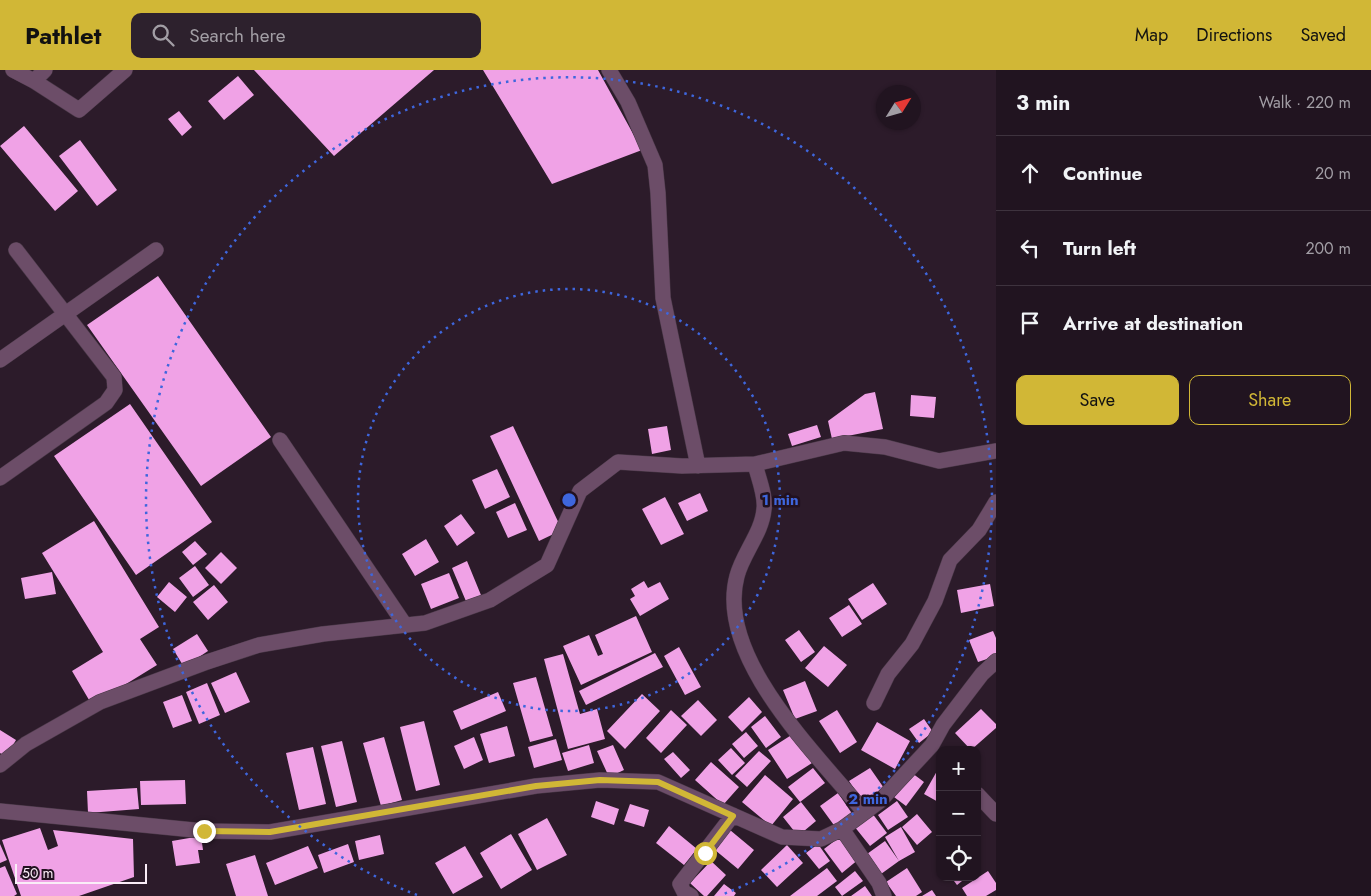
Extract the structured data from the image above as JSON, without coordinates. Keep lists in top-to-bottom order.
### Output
{
  "scale_bar": "50 m",
  "north": "top right",
  "page": {
    "header": "Pathlet",
    "search": "Search here",
    "nav": ["Map", "Directions", "Saved"],
    "heading": ["3 min", "Walk · 220 m"],
    "list": [
      ["Continue", "20 m"],
      ["Turn left", "200 m"],
      "Arrive at destination"
    ],
    "buttons": ["Save", "Share"],
    "map_buttons": ["+", "−"],
    "scale": "50 m"
  },
  "rings": ["1 min", "2 min"]
}
